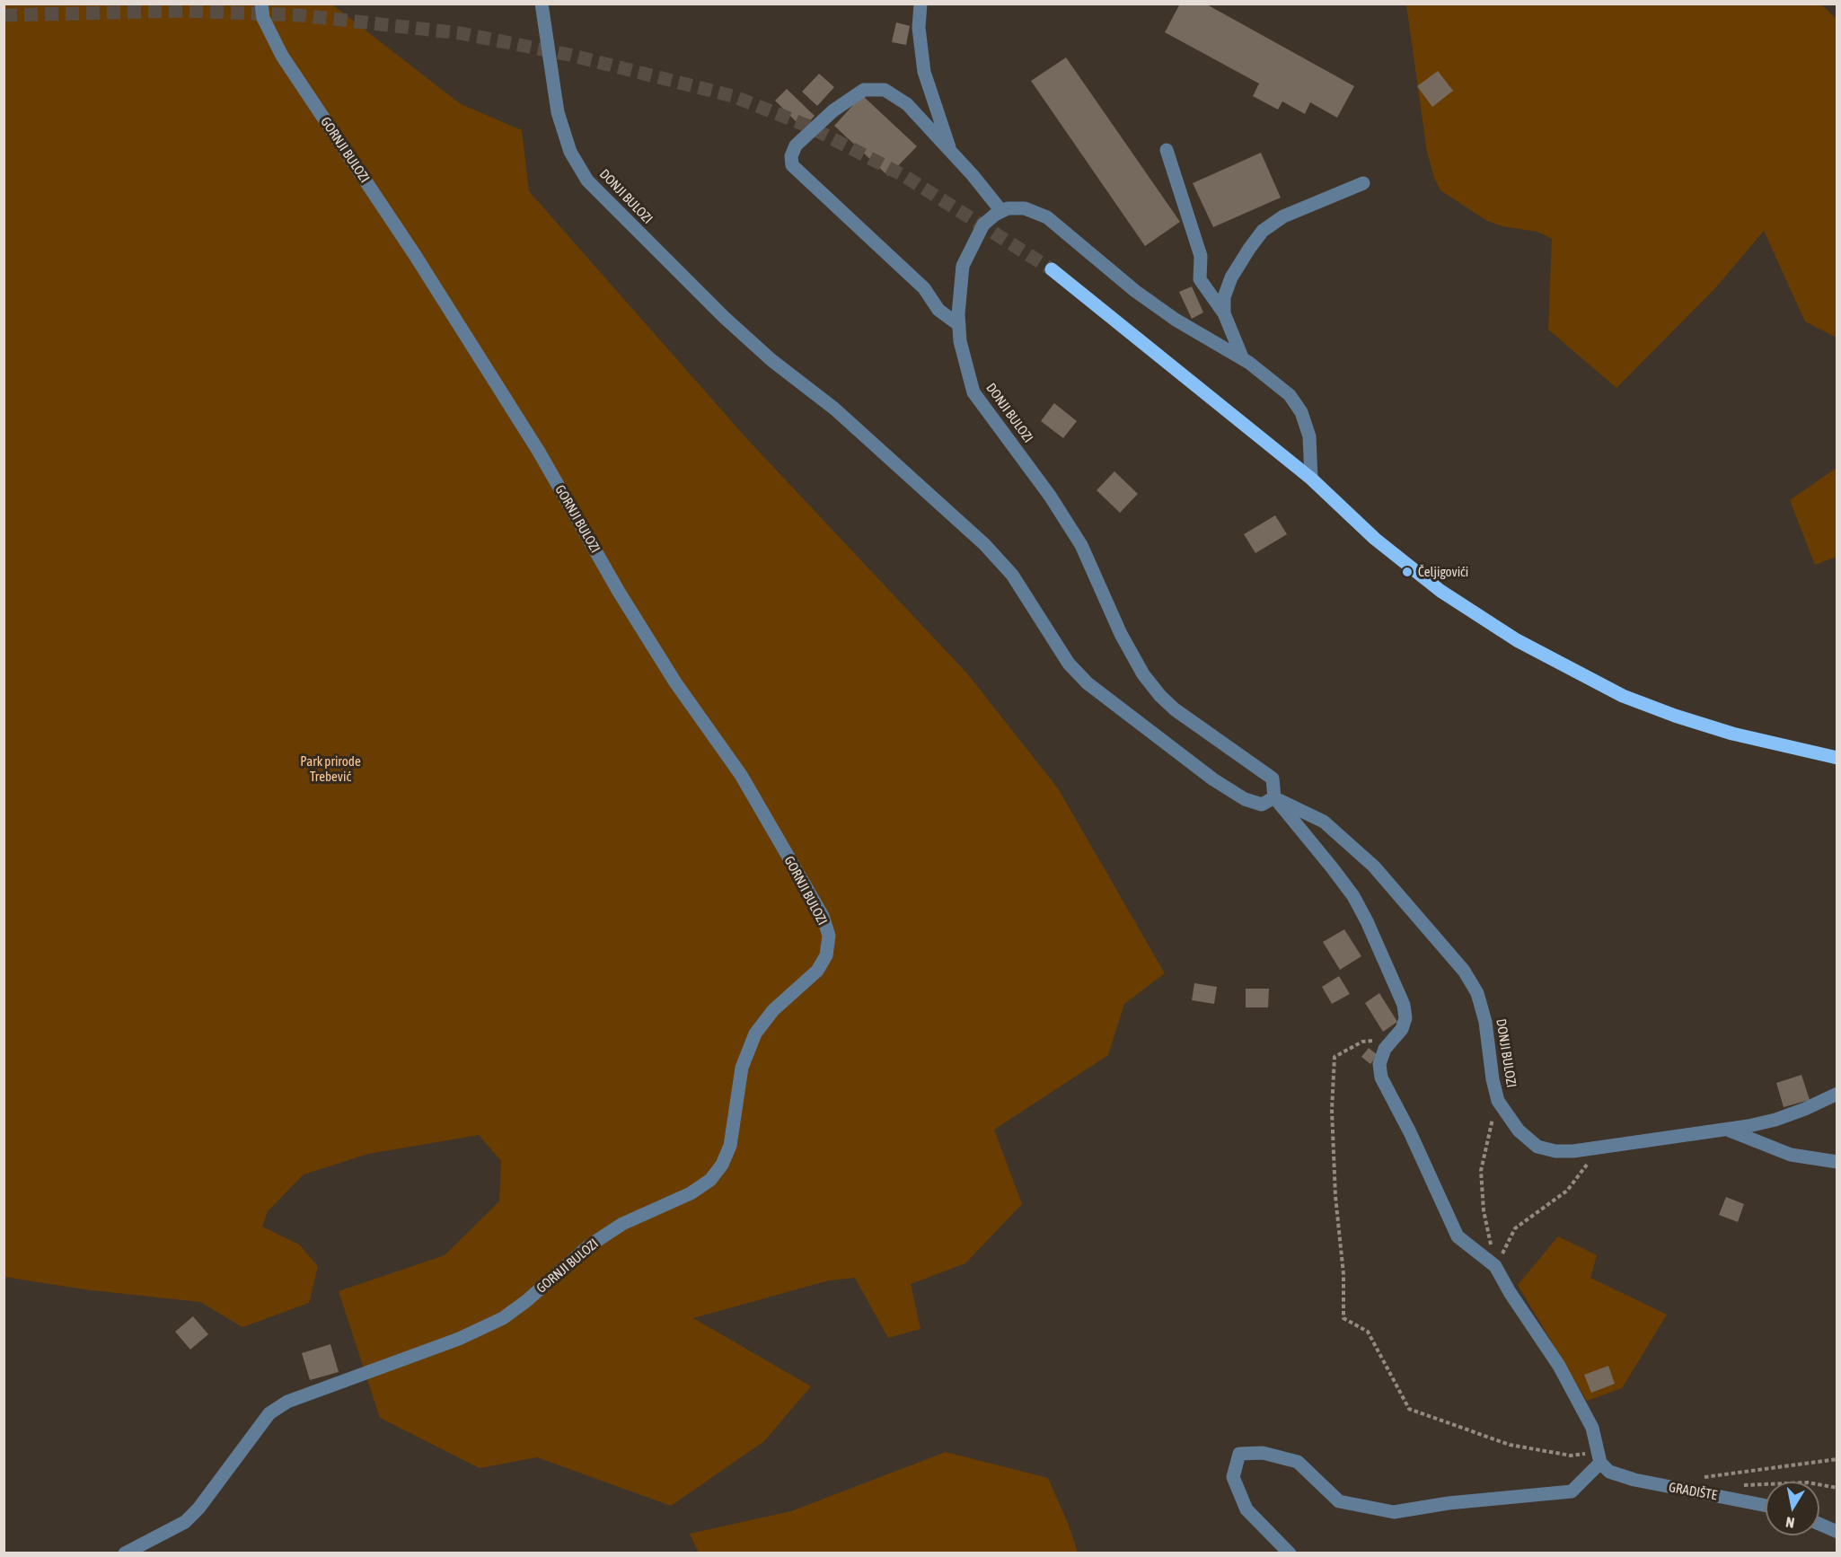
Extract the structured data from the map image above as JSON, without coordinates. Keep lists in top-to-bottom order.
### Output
{
  "streets": {
    "street": ["GORNJI BULOZI", "DONJI BULOZI", "GRADIŠTE"]
  },
  "parks": ["Park prirode Trebević"],
  "places": ["Čeljigovići"],
  "north": "bottom"
}
